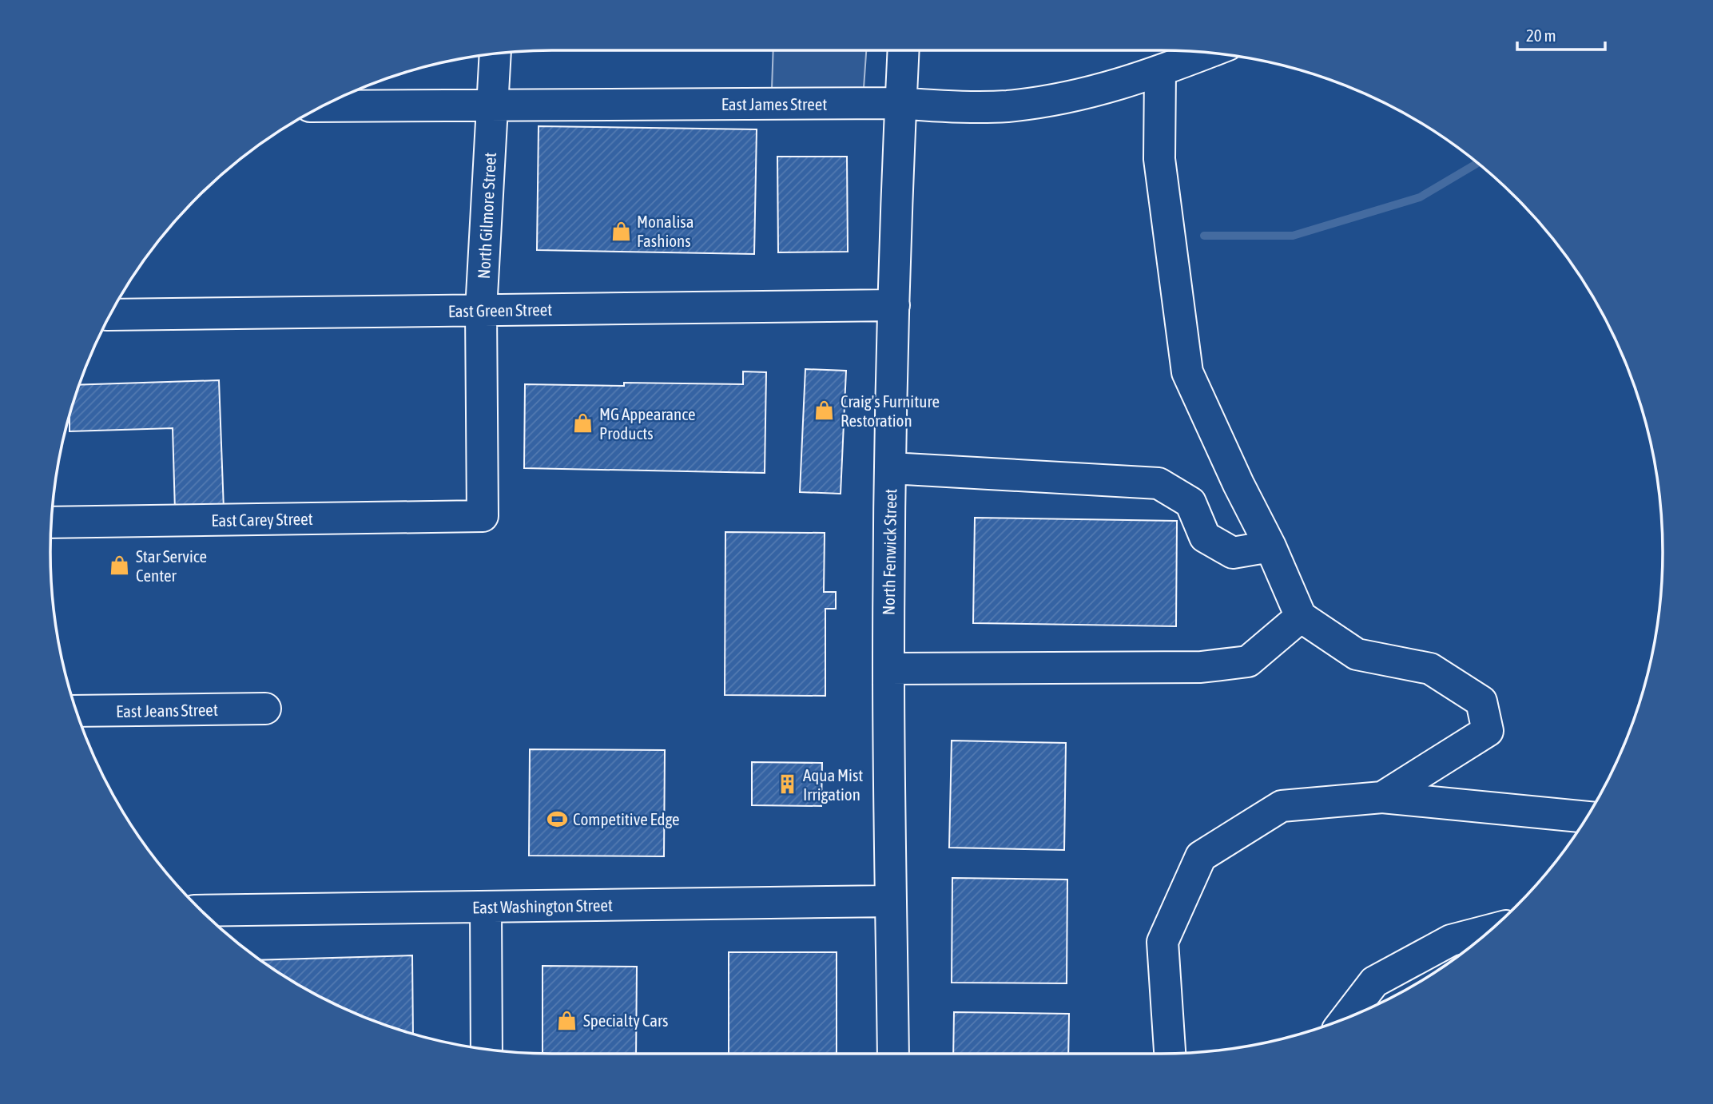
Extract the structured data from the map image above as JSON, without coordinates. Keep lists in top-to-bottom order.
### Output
{
  "streets": {
    "street": [
      "East James Street",
      "North Gilmore Street",
      "East Green Street",
      "East Carey Street",
      "North Fenwick Street",
      "East Jeans Street",
      "East Washington Street"
    ]
  },
  "crossings": [
    ["East James Street", "North Gilmore Street"],
    ["East James Street", "North Fenwick Street"],
    ["North Gilmore Street", "East Green Street"],
    ["North Gilmore Street", "East Carey Street"],
    ["East Green Street", "North Fenwick Street"],
    ["North Fenwick Street", "East Washington Street"]
  ],
  "places": {
    "shop": [
      "Monalisa Fashions",
      "Craig's Furniture Restoration",
      "MG Appearance Products",
      "Star Service Center",
      "Specialty Cars"
    ],
    "building": ["Aqua Mist Irrigation"],
    "sports": ["Competitive Edge"]
  },
  "scale_bar": "20 m"
}
